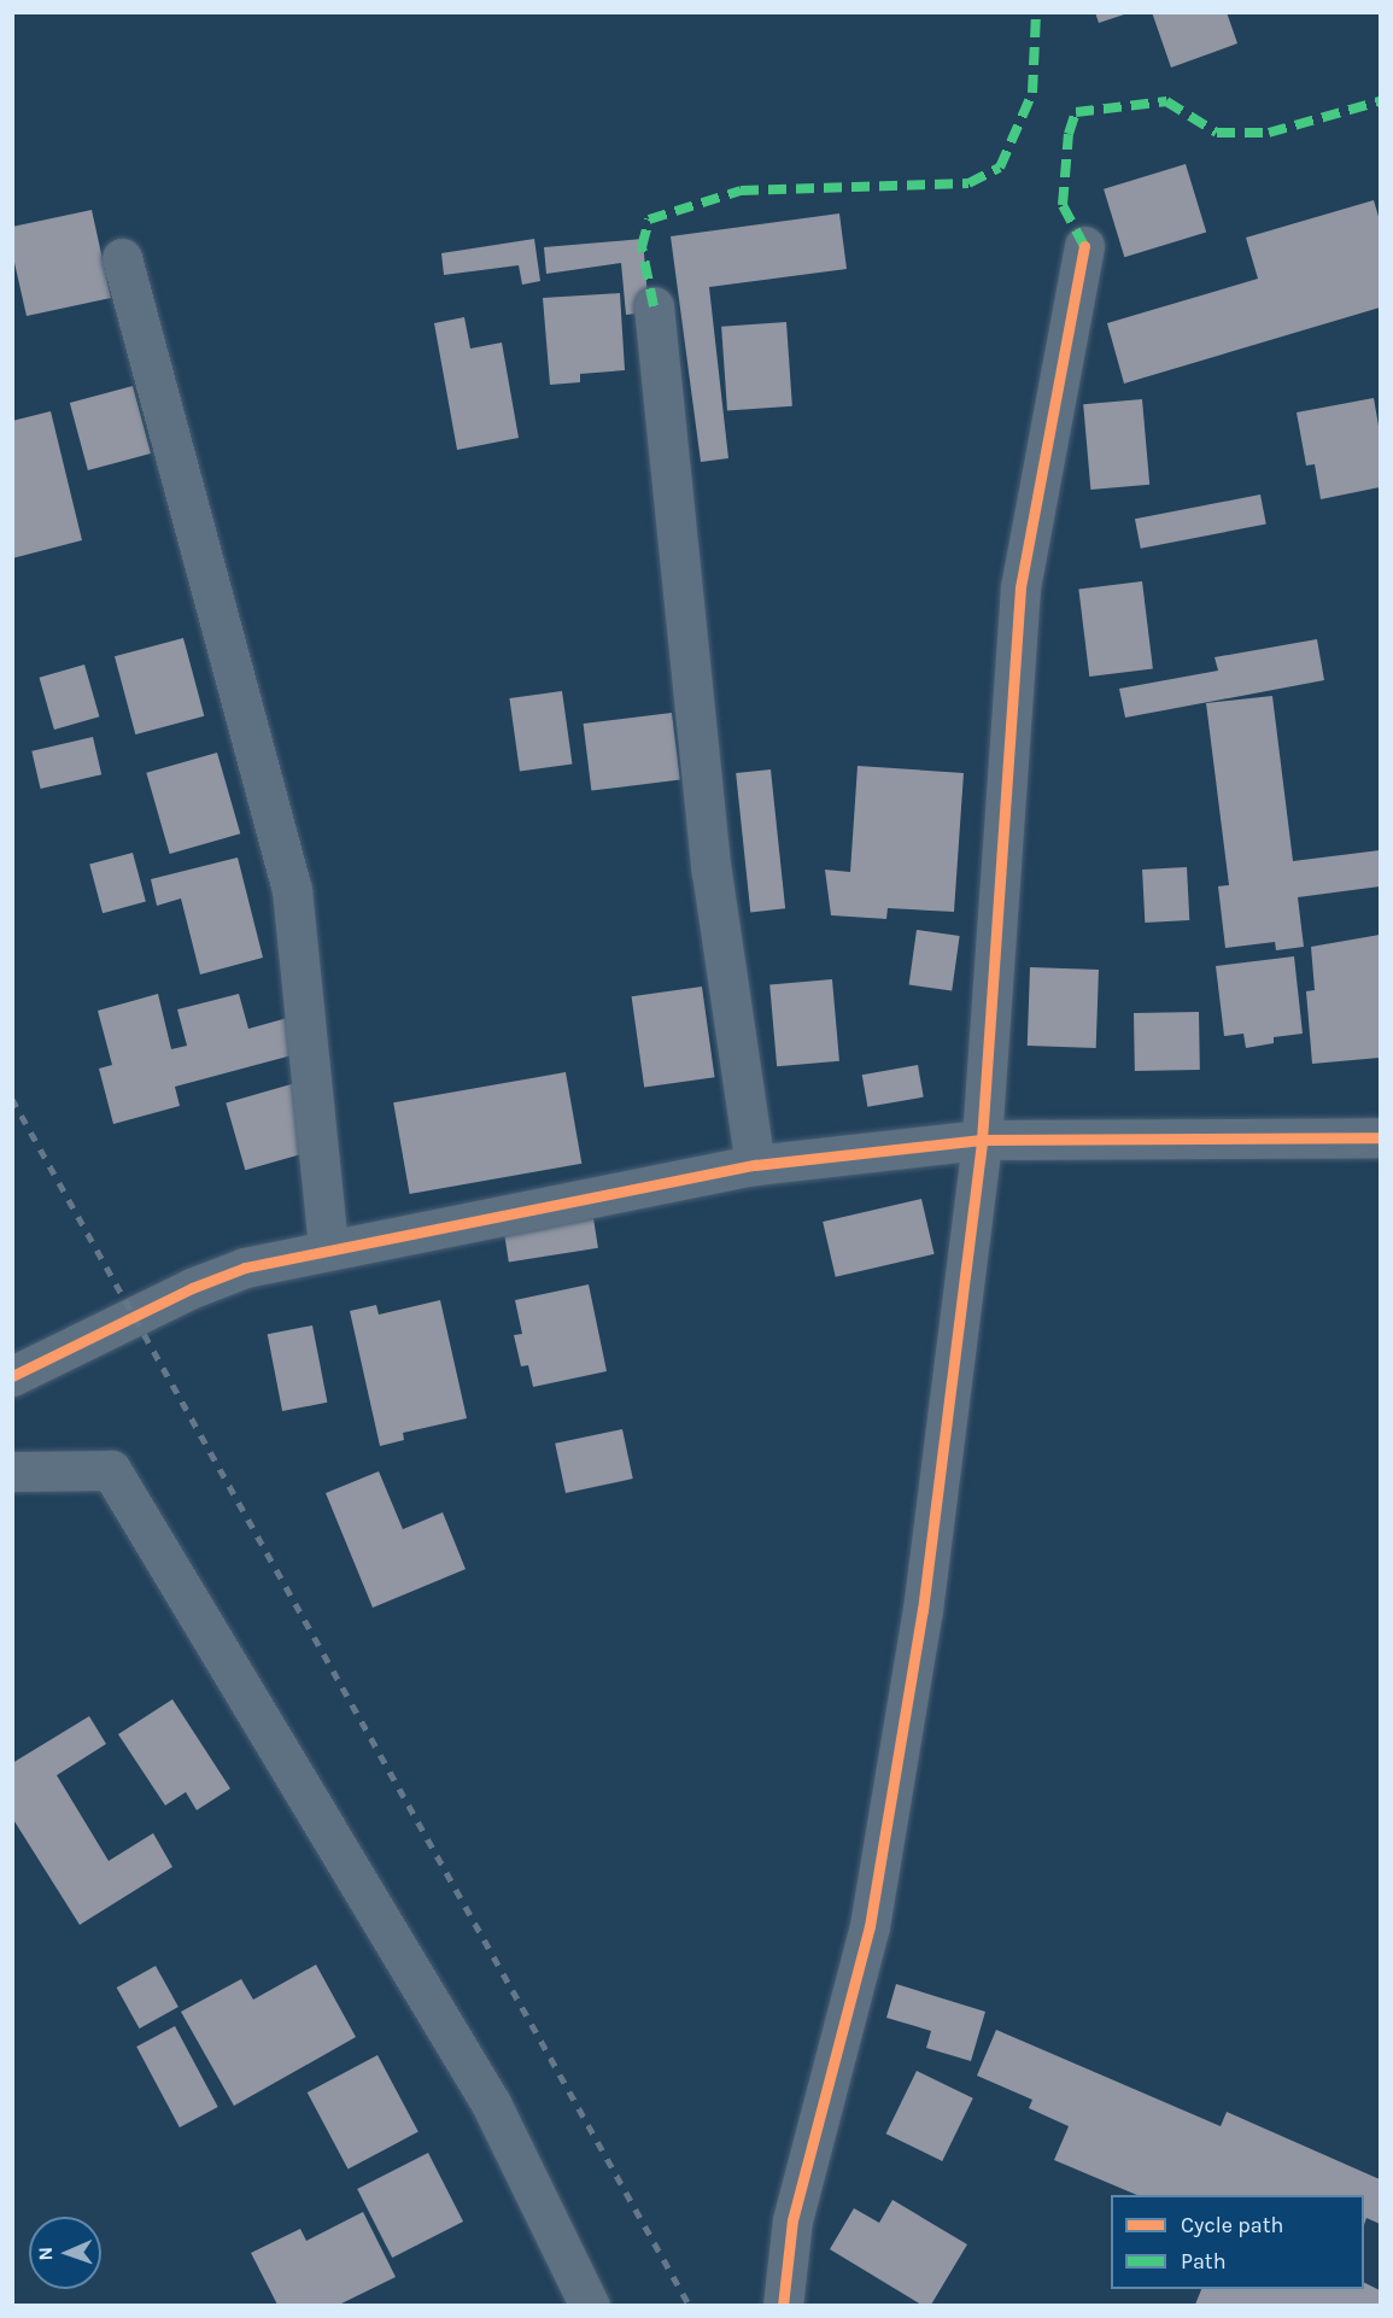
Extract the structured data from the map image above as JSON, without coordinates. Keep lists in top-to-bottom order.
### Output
{
  "legend": ["Cycle path", "Path"],
  "north": "left"
}
